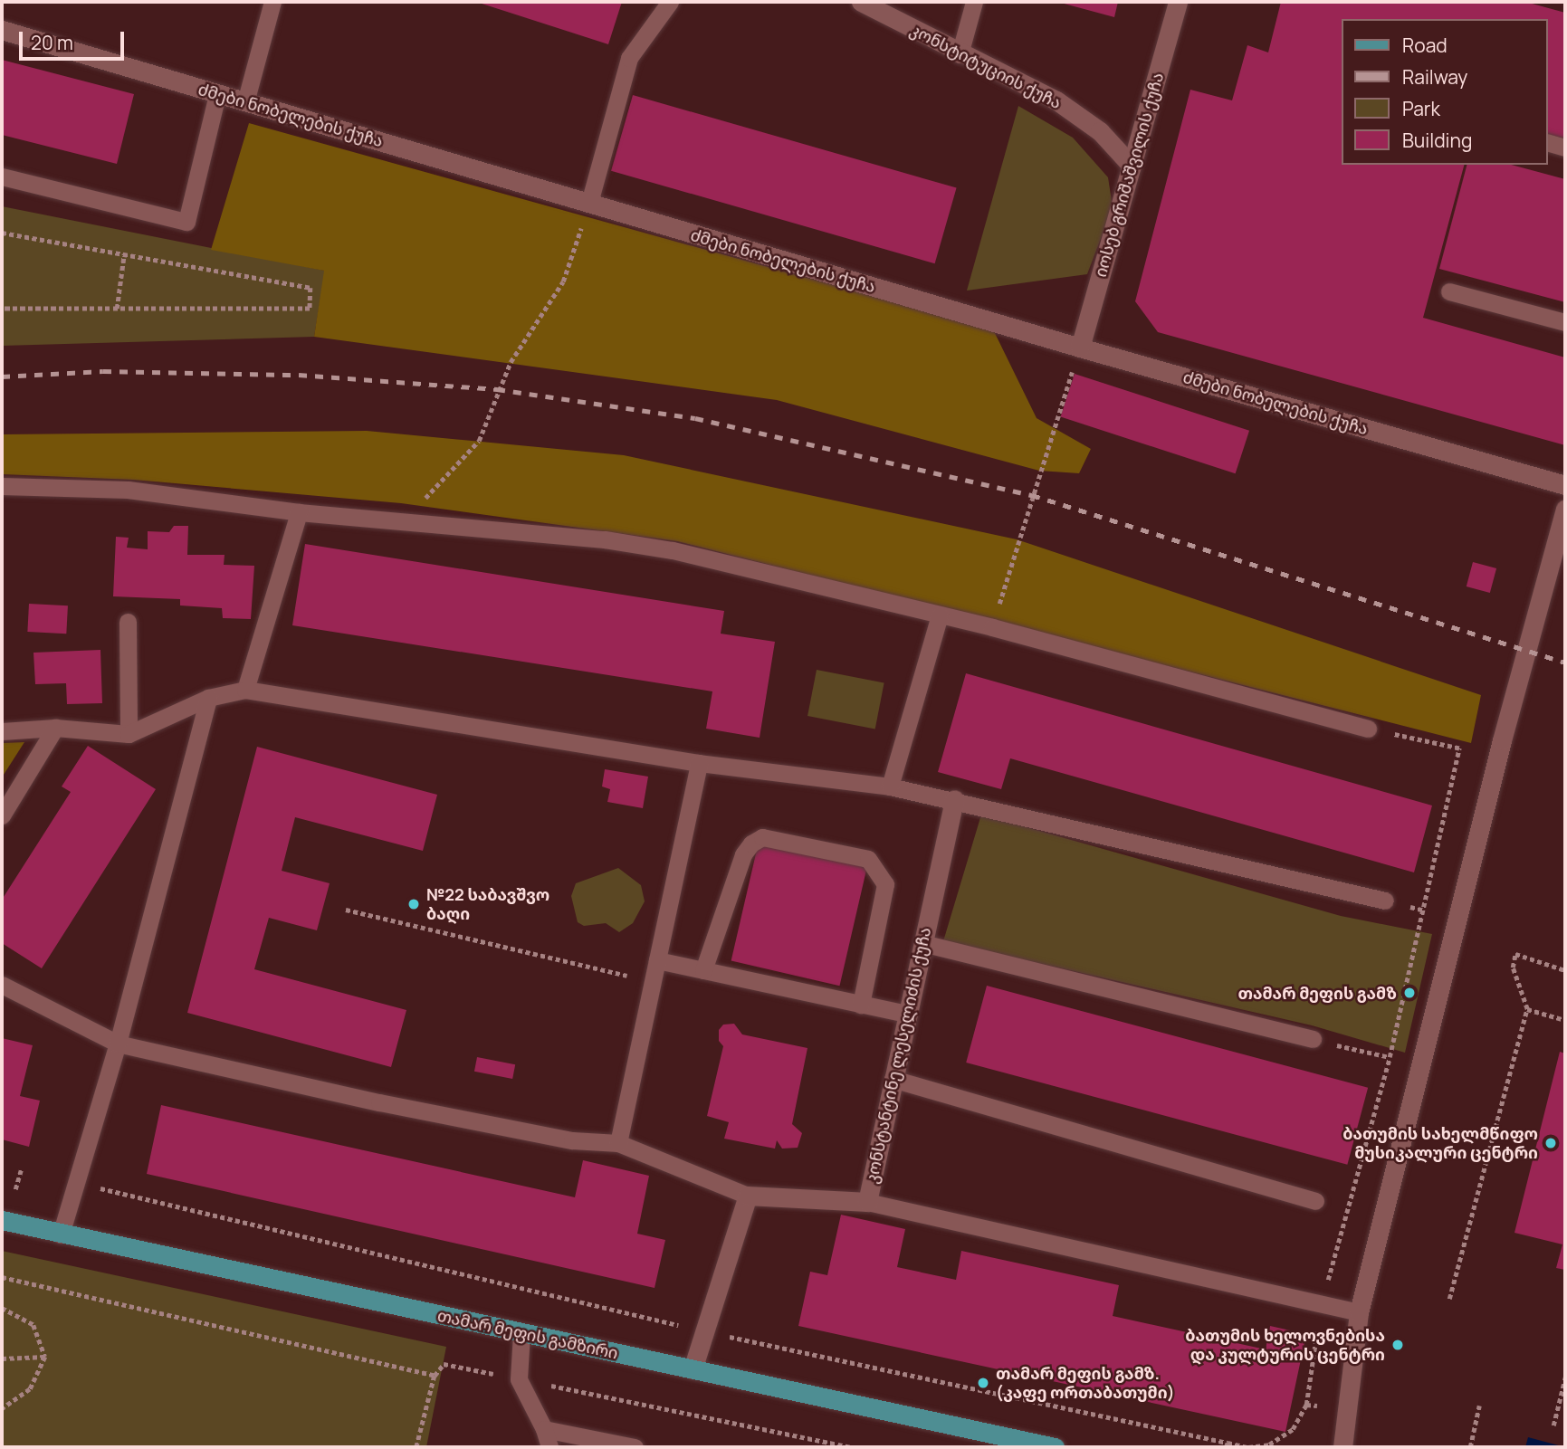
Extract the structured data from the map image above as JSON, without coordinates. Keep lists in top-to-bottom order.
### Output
{
  "streets": {
    "main road": ["თამარ მეფის გამზირი"],
    "street": [
      "კონსტიტუციის ქუჩა",
      "ძმები ნობელების ქუჩა",
      "იოსებ გრიშაშვილის ქუჩა",
      "კონსტანტინე ლესელიძის ქუჩა"
    ]
  },
  "crossings": [
    ["კონსტიტუციის ქუჩა", "იოსებ გრიშაშვილის ქუჩა"],
    ["ძმები ნობელების ქუჩა", "იოსებ გრიშაშვილის ქუჩა"]
  ],
  "places": [
    "№22 საბავშვო ბაღი",
    "თამარ მეფის გამზ",
    "ბათუმის სახელმწიფო მუსიკალური ცენტრი",
    "ბათუმის ხელოვნებისა და კულტურის ცენტრი",
    "თამარ მეფის გამზ. (კაფე ორთაბათუმი)"
  ],
  "legend": [
    "Road",
    "Railway",
    "Park",
    "Building"
  ],
  "scale_bar": "20 m"
}
